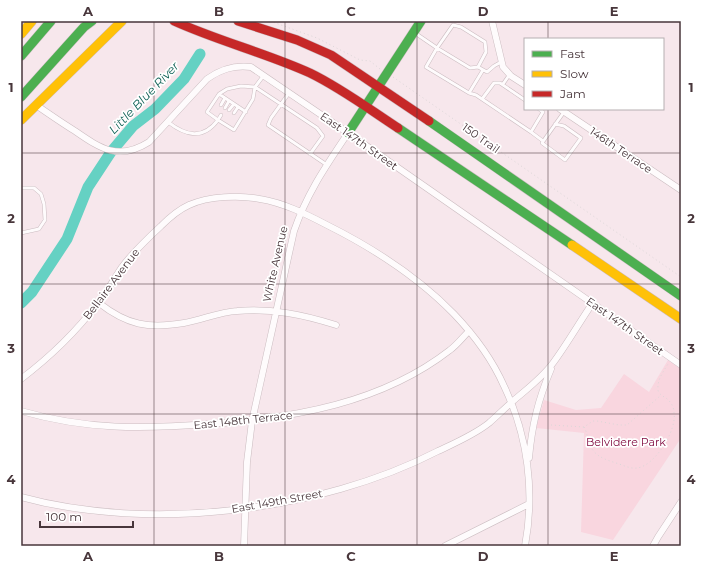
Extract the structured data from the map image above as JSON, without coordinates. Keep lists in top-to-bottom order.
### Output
{
  "streets": {
    "main road": ["White Avenue"],
    "street": [
      "East 147th Street",
      "146th Terrace",
      "Bellaire Avenue",
      "East 148th Terrace",
      "East 149th Street"
    ],
    "path": ["150 Trail"]
  },
  "crossings": [
    ["150 Trail", "White Avenue"],
    ["East 147th Street", "White Avenue"],
    ["White Avenue", "Bellaire Avenue"],
    ["White Avenue", "East 148th Terrace"],
    ["White Avenue", "East 149th Street"],
    ["Bellaire Avenue", "East 148th Terrace"],
    ["Bellaire Avenue", "East 149th Street"]
  ],
  "water": ["Little Blue River"],
  "parks": ["Belvidere Park"],
  "legend": ["Fast", "Slow", "Jam"],
  "scale_bar": "100 m",
  "grid": {
    "columns": [
      "A",
      "B",
      "C",
      "D",
      "E"
    ],
    "rows": [
      "1",
      "2",
      "3",
      "4"
    ]
  }
}
